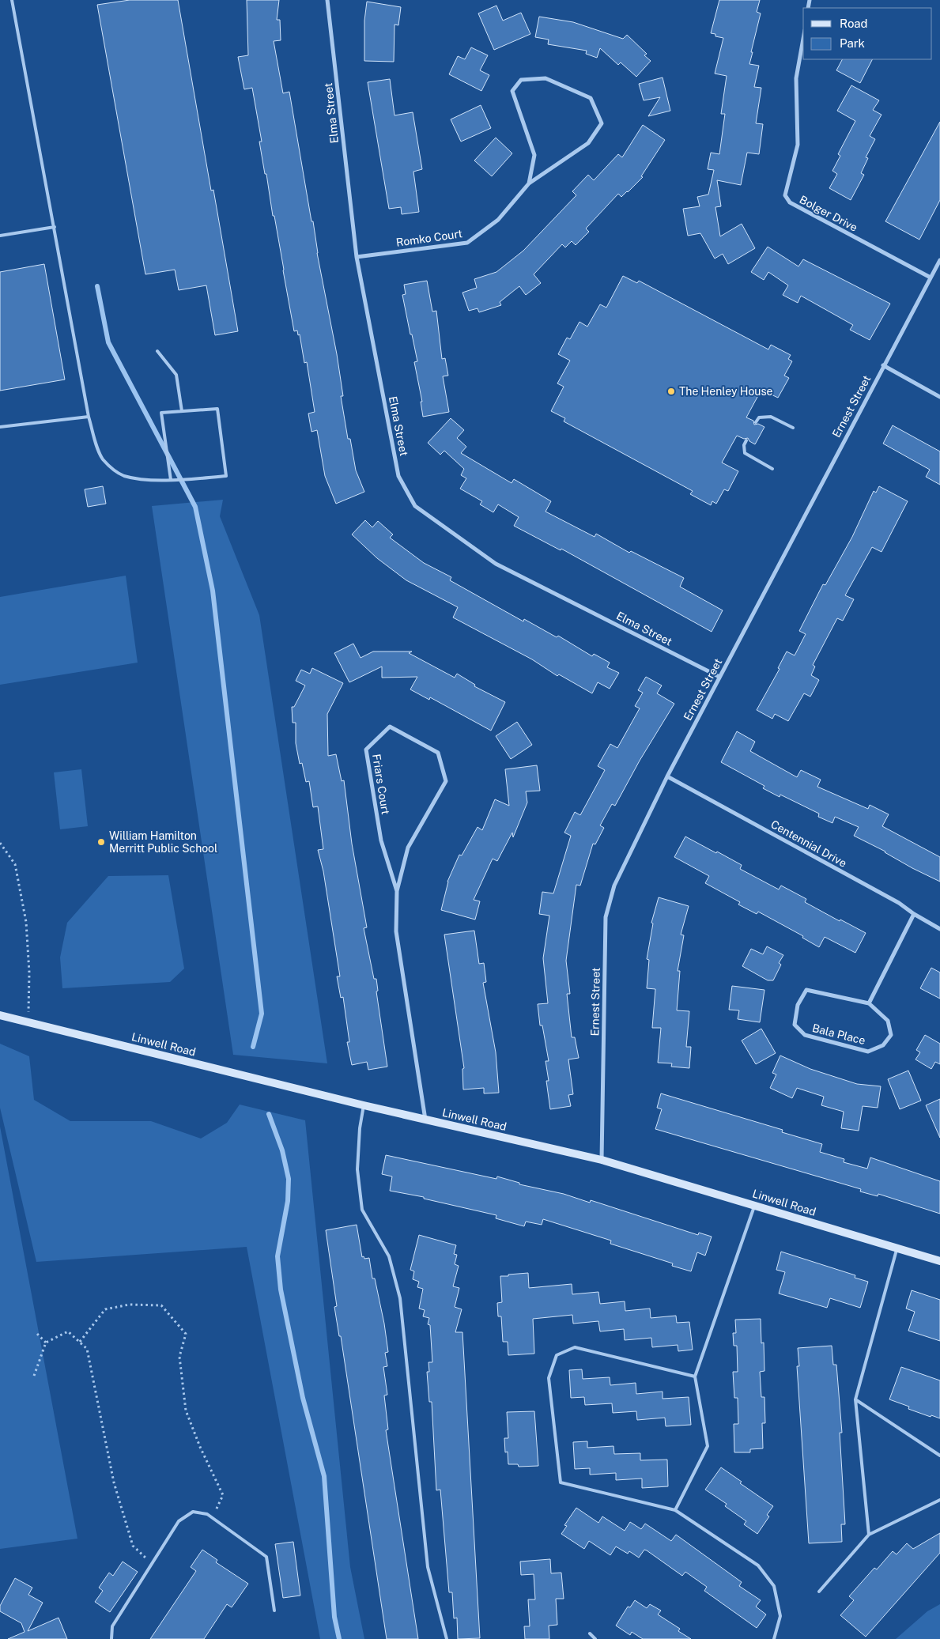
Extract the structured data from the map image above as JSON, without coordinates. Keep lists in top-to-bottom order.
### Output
{
  "streets": {
    "main road": ["Linwell Road"],
    "street": [
      "Elma Street",
      "Bolger Drive",
      "Romko Court",
      "Ernest Street",
      "Friars Court",
      "Centennial Drive",
      "Bala Place"
    ]
  },
  "crossings": [
    ["Elma Street", "Romko Court"],
    ["Elma Street", "Ernest Street"],
    ["Bolger Drive", "Ernest Street"],
    ["Ernest Street", "Centennial Drive"],
    ["Ernest Street", "Linwell Road"],
    ["Friars Court", "Linwell Road"]
  ],
  "places": ["The Henley House", "William Hamilton Merritt Public School"],
  "legend": ["Road", "Park"]
}
